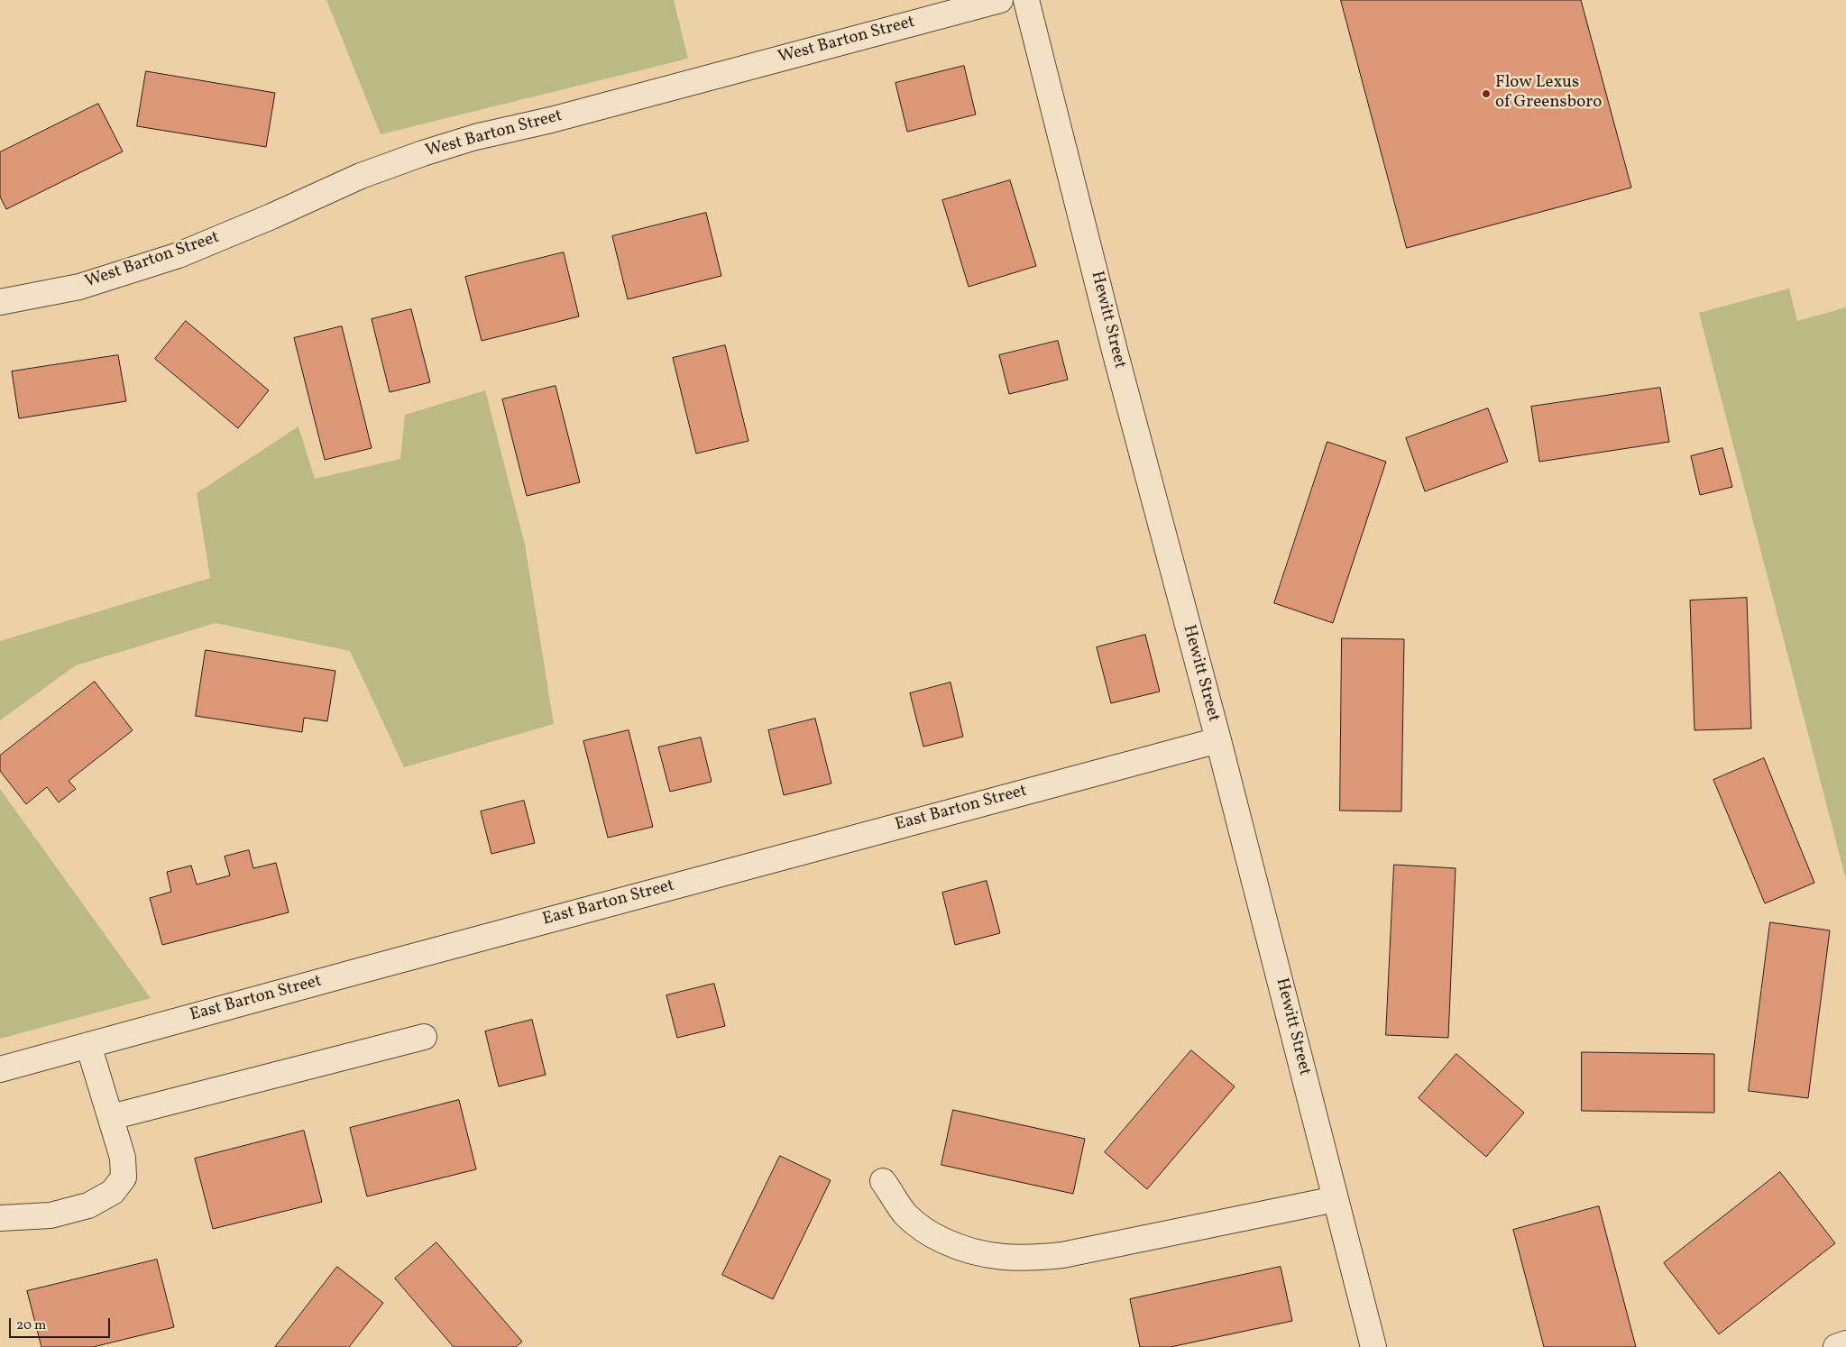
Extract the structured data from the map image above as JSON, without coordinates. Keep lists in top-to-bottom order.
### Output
{
  "streets": {
    "street": ["West Barton Street", "Hewitt Street", "East Barton Street"]
  },
  "crossings": [
    ["Hewitt Street", "East Barton Street"]
  ],
  "places": ["Flow Lexus of Greensboro"],
  "scale_bar": "20 m"
}
